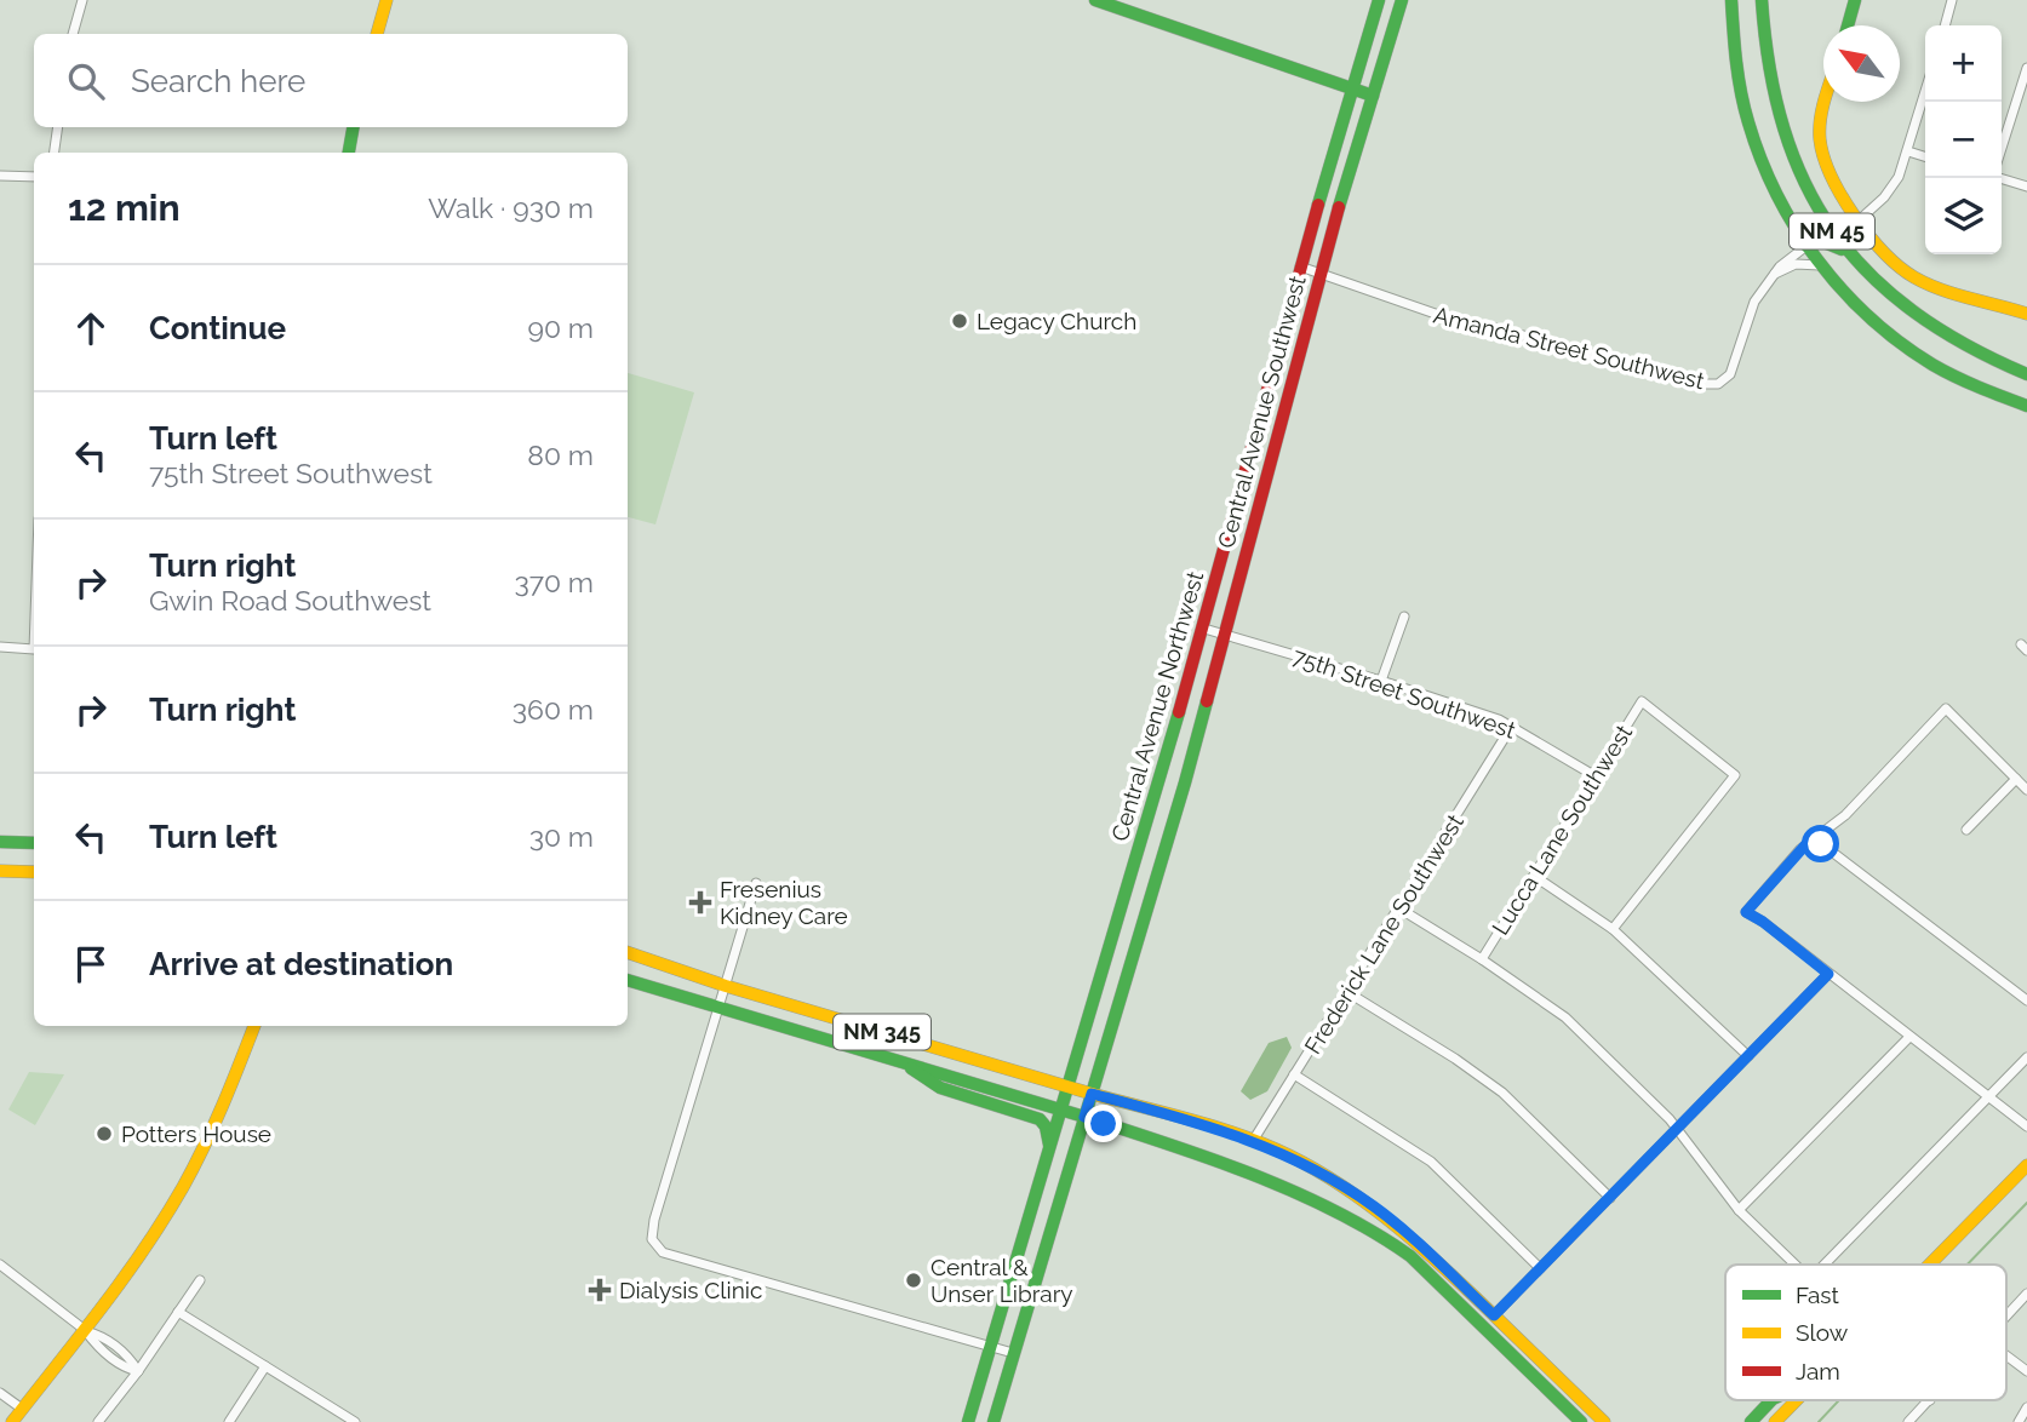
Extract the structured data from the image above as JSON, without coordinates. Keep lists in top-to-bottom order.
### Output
{
  "streets": {
    "main road": [
      "NM 45",
      "Central Avenue Southwest",
      "Central Avenue Northwest",
      "NM 345"
    ],
    "street": [
      "Amanda Street Southwest",
      "75th Street Southwest",
      "Lucca Lane Southwest",
      "Frederick Lane Southwest"
    ]
  },
  "crossings": [
    ["NM 45", "Amanda Street Southwest"],
    ["Amanda Street Southwest", "Central Avenue Southwest"],
    ["Amanda Street Southwest", "Central Avenue Northwest"],
    ["Central Avenue Southwest", "75th Street Southwest"],
    ["Central Avenue Southwest", "NM 345"],
    ["75th Street Southwest", "Central Avenue Northwest"],
    ["75th Street Southwest", "Lucca Lane Southwest"],
    ["75th Street Southwest", "Frederick Lane Southwest"],
    ["Central Avenue Northwest", "NM 345"]
  ],
  "places": {
    "other": ["Legacy Church", "Potters House", "Central & Unser Library"],
    "health": ["Fresenius Kidney Care", "Dialysis Clinic"]
  },
  "legend": ["Fast", "Slow", "Jam"],
  "north": "top left",
  "page": {
    "map_buttons": ["+", "−"],
    "search": "Search here",
    "heading": ["12 min", "Walk · 930 m"],
    "list": [
      ["Continue", "90 m"],
      ["Turn left", "75th Street Southwest", "80 m"],
      ["Turn right", "Gwin Road Southwest", "370 m"],
      ["Turn right", "360 m"],
      ["Turn left", "30 m"],
      "Arrive at destination"
    ]
  }
}
